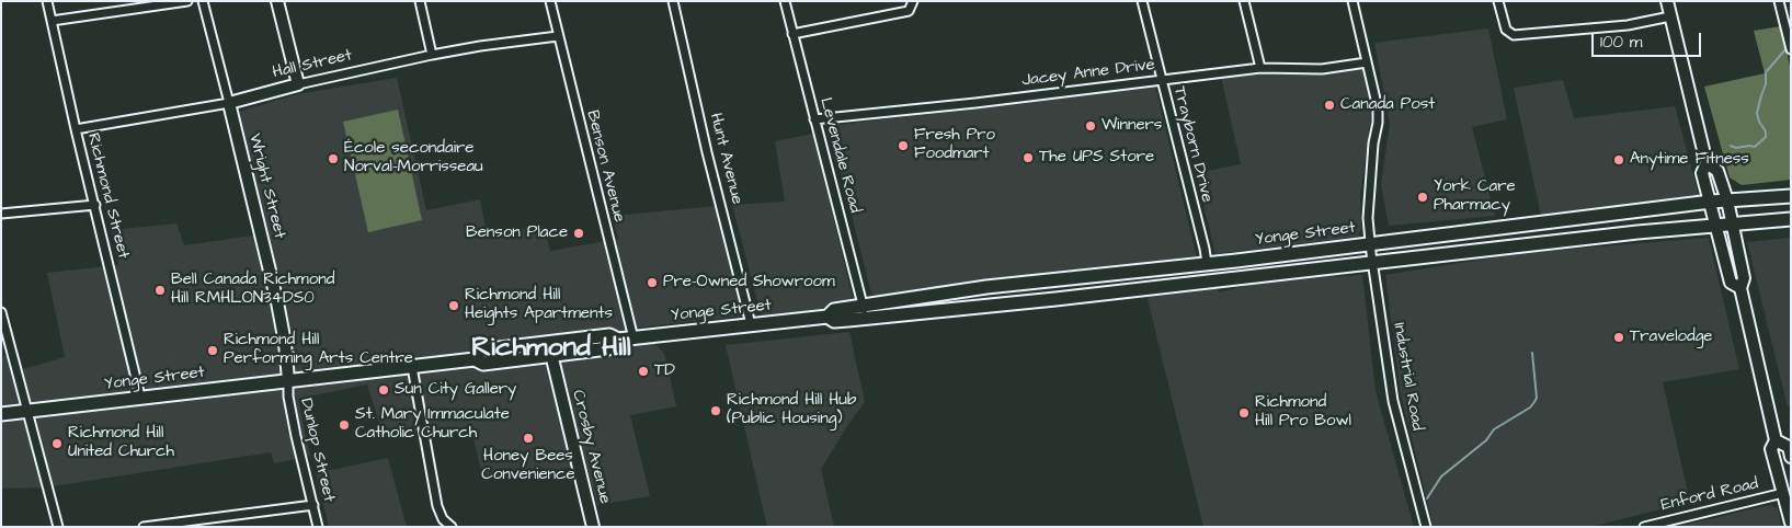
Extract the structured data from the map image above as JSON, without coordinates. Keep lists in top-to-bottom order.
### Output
{
  "streets": {
    "main road": [
      "Hall Street",
      "Wright Street",
      "Yonge Street",
      "Crosby Avenue"
    ],
    "street": [
      "Jacey Anne Drive",
      "Trayborn Drive",
      "Levendale Road",
      "Hunt Avenue",
      "Benson Avenue",
      "Richmond Street",
      "Industrial Road",
      "Dunlop Street",
      "Enford Road"
    ]
  },
  "crossings": [
    ["Hall Street", "Benson Avenue"],
    ["Hall Street", "Wright Street"],
    ["Hall Street", "Richmond Street"],
    ["Jacey Anne Drive", "Trayborn Drive"],
    ["Jacey Anne Drive", "Levendale Road"],
    ["Jacey Anne Drive", "Industrial Road"],
    ["Trayborn Drive", "Yonge Street"],
    ["Levendale Road", "Yonge Street"],
    ["Hunt Avenue", "Yonge Street"],
    ["Benson Avenue", "Yonge Street"],
    ["Wright Street", "Yonge Street"],
    ["Wright Street", "Dunlop Street"],
    ["Richmond Street", "Yonge Street"],
    ["Yonge Street", "Industrial Road"],
    ["Yonge Street", "Crosby Avenue"],
    ["Yonge Street", "Dunlop Street"]
  ],
  "districts": ["Richmond Hill"],
  "places": [
    "Canada Post",
    "Winners",
    "Fresh Pro Foodmart",
    "The UPS Store",
    "École secondaire Norval-Morrisseau",
    "Anytime Fitness",
    "York Care Pharmacy",
    "Benson Place",
    "Pre-Owned Showroom",
    "Bell Canada Richmond Hill RMHLON34DS0",
    "Richmond Hill Heights Apartments",
    "Travelodge",
    "Richmond Hill Performing Arts Centre",
    "TD",
    "Sun City Gallery",
    "Richmond Hill Hub (Public Housing)",
    "Richmond Hill Pro Bowl",
    "St. Mary Immaculate Catholic Church",
    "Honey Bees Convenience",
    "Richmond Hill United Church"
  ],
  "scale_bar": "100 m"
}
